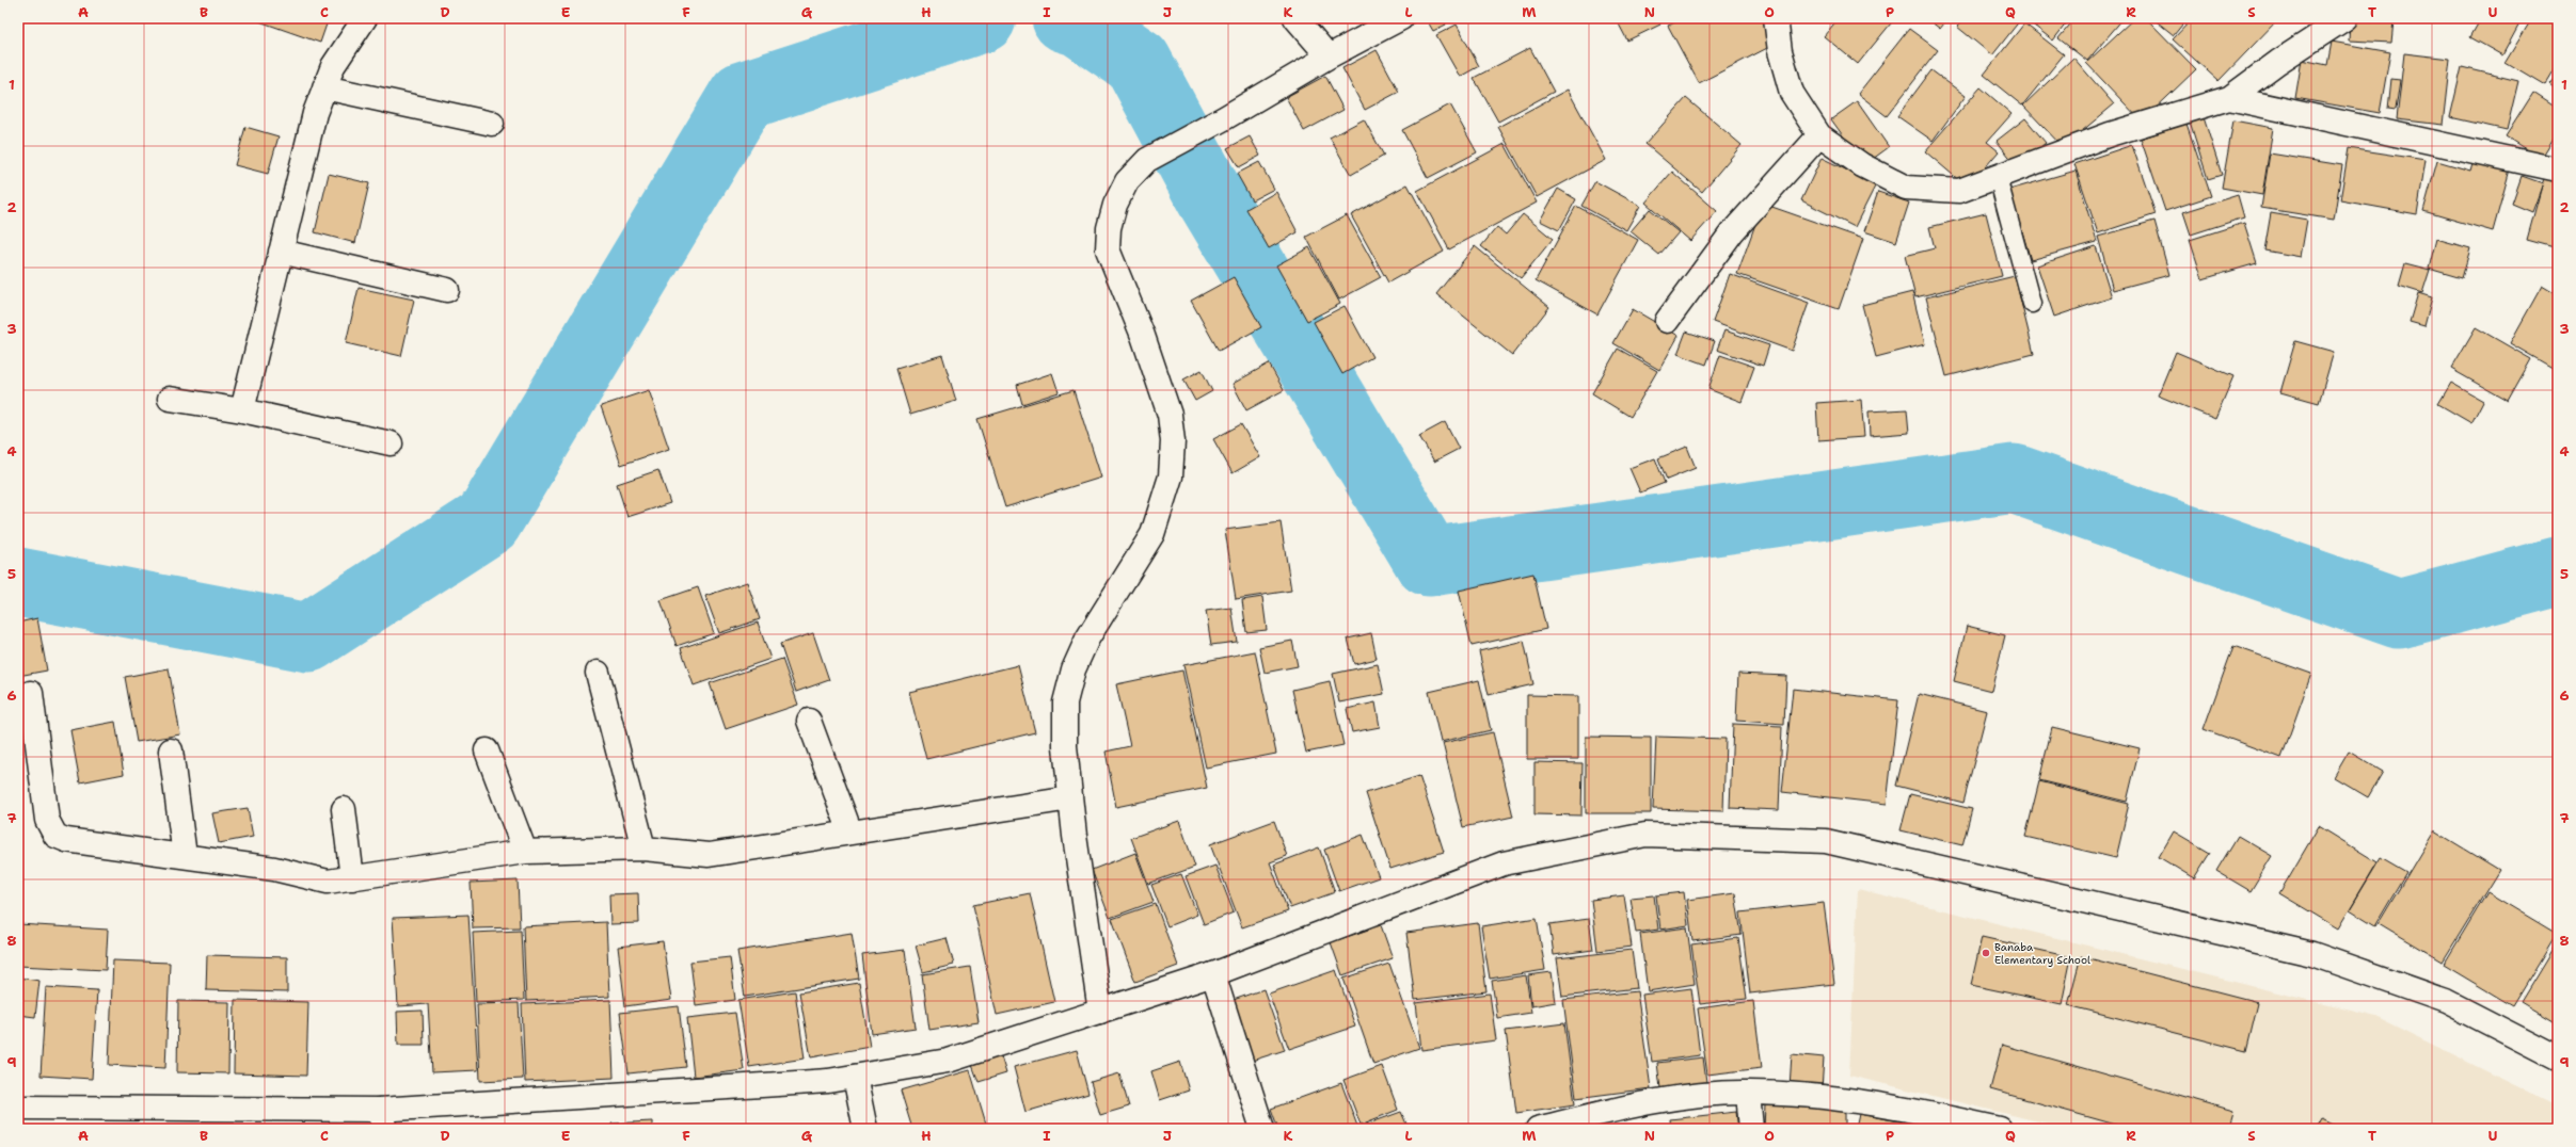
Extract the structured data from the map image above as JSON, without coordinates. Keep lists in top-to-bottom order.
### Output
{
  "places": ["Banaba Elementary School"],
  "grid": {
    "columns": [
      "A",
      "B",
      "C",
      "D",
      "E",
      "F",
      "G",
      "H",
      "I",
      "J",
      "K",
      "L",
      "M",
      "N",
      "O",
      "P",
      "Q",
      "R",
      "S",
      "T",
      "U"
    ],
    "rows": [
      "1",
      "2",
      "3",
      "4",
      "5",
      "6",
      "7",
      "8",
      "9"
    ]
  }
}
